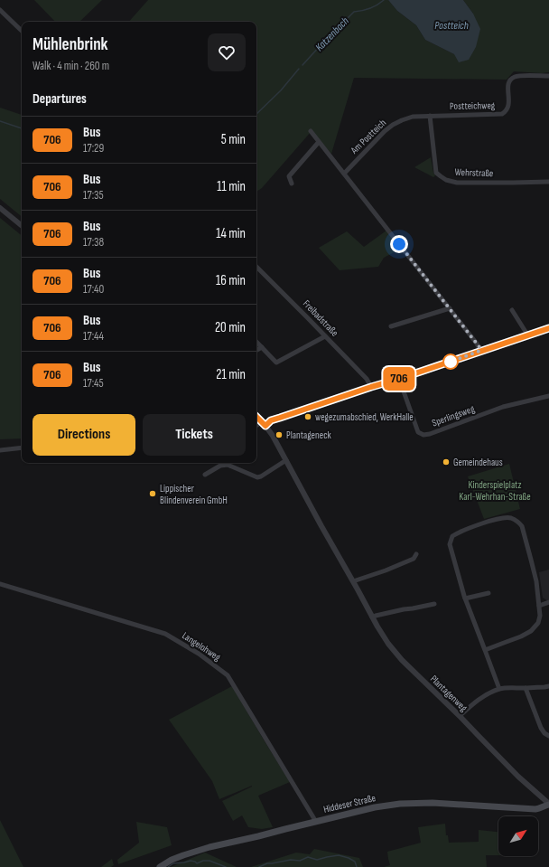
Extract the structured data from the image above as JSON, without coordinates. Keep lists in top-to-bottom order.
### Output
{
  "streets": {
    "main road": ["Hiddeser Straße"],
    "street": [
      "Postteichweg",
      "Am Postteich",
      "Wehrstraße",
      "Freibadstraße",
      "Sperlingsweg",
      "Langelohweg",
      "Plantagenweg"
    ]
  },
  "crossings": [
    ["Postteichweg", "Am Postteich"],
    ["Postteichweg", "Wehrstraße"],
    ["Am Postteich", "Wehrstraße"],
    ["Langelohweg", "Hiddeser Straße"],
    ["Plantagenweg", "Hiddeser Straße"]
  ],
  "water": ["Postteich", "Katzenbach"],
  "parks": ["Kinderspielplatz Karl-Wehrhan-Straße"],
  "places": [
    "wegezumabschied, WerkHalle",
    "Plantageneck",
    "Gemeindehaus",
    "Lippischer Blindenverein GmbH"
  ],
  "lines": ["bus line 706"],
  "north": "top right",
  "page": {
    "on_map": "706",
    "heading": [
      ["Mühlenbrink", "Walk · 4 min · 260 m"],
      "Departures"
    ],
    "list": [
      {
        "mark": "706",
        "name": "Bus",
        "note": "17:29",
        "value": "5 min"
      },
      {
        "mark": "706",
        "name": "Bus",
        "note": "17:35",
        "value": "11 min"
      },
      {
        "mark": "706",
        "name": "Bus",
        "note": "17:38",
        "value": "14 min"
      },
      {
        "mark": "706",
        "name": "Bus",
        "note": "17:40",
        "value": "16 min"
      },
      {
        "mark": "706",
        "name": "Bus",
        "note": "17:44",
        "value": "20 min"
      },
      {
        "mark": "706",
        "name": "Bus",
        "note": "17:45",
        "value": "21 min"
      }
    ],
    "buttons": ["Directions", "Tickets"]
  }
}
